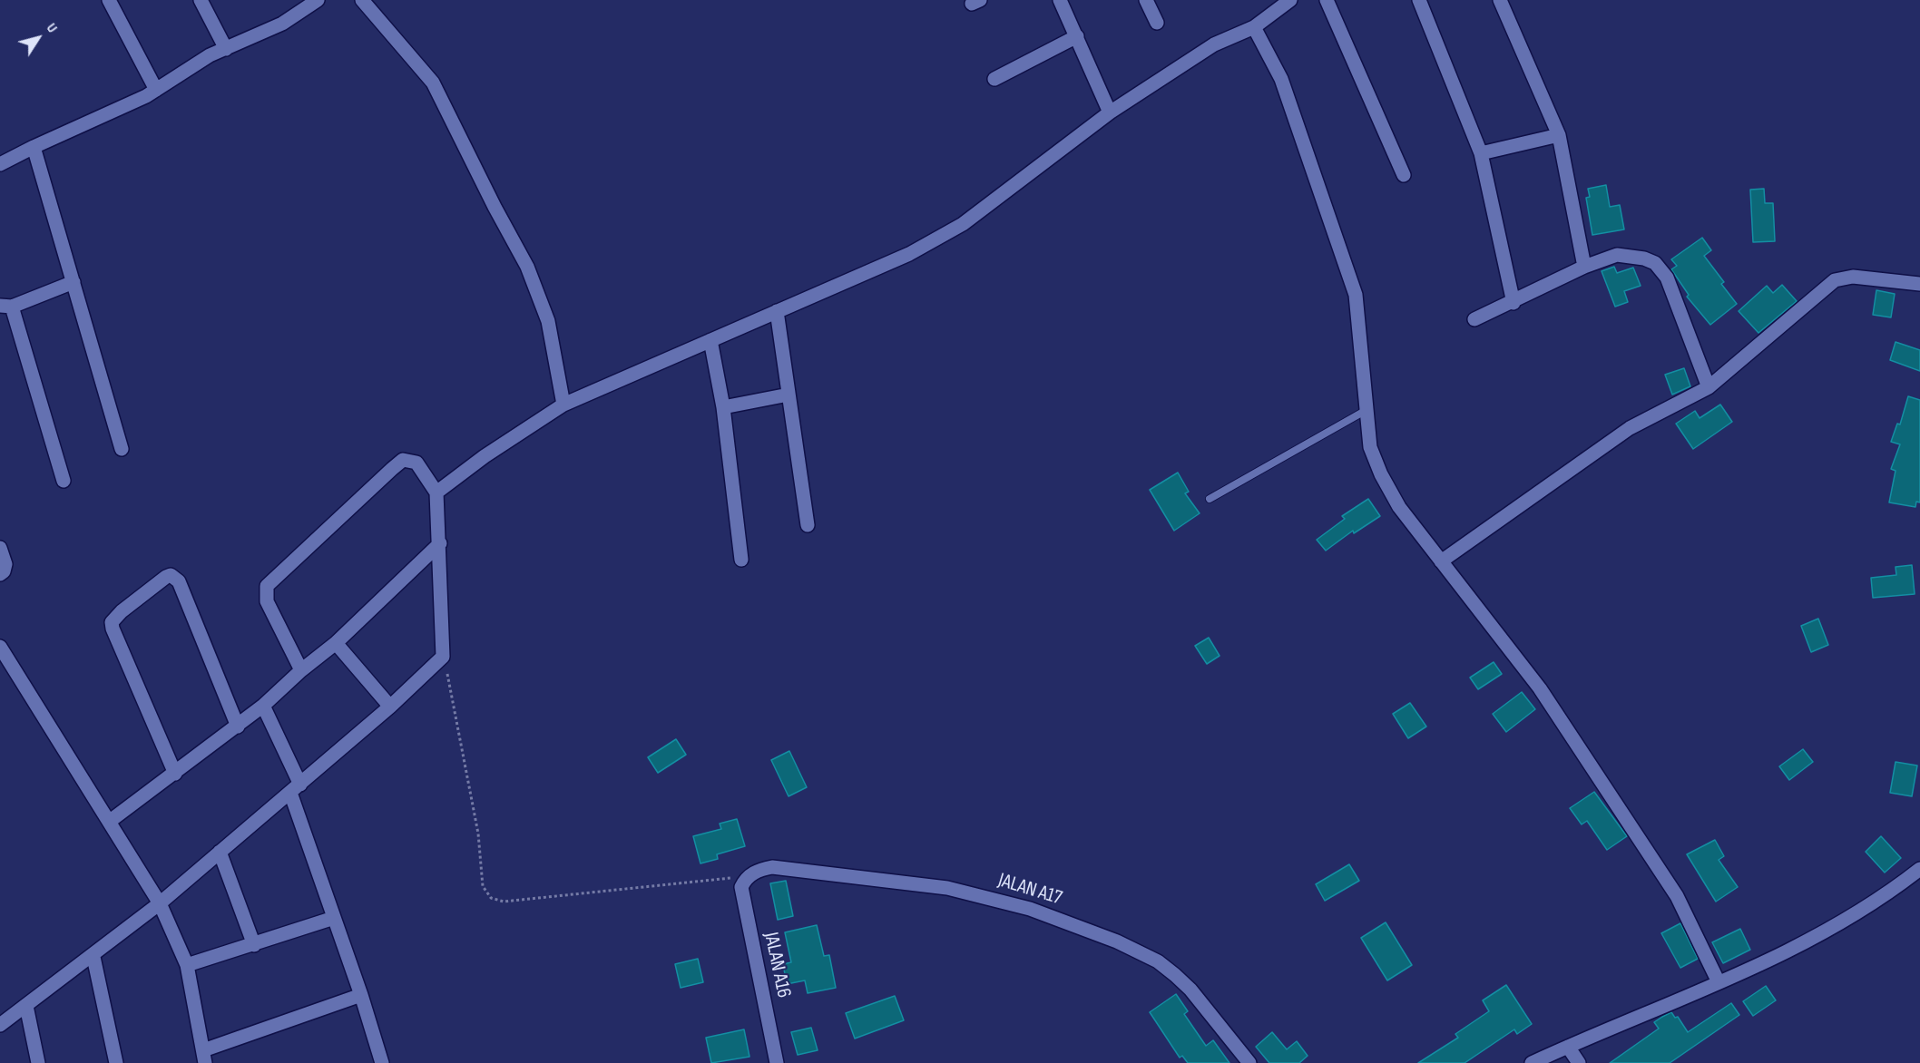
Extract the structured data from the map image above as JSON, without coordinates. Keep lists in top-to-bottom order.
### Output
{
  "streets": {
    "street": ["JALAN A17", "JALAN A16"]
  },
  "crossings": [
    ["JALAN A17", "JALAN A16"]
  ],
  "north": "top right"
}
